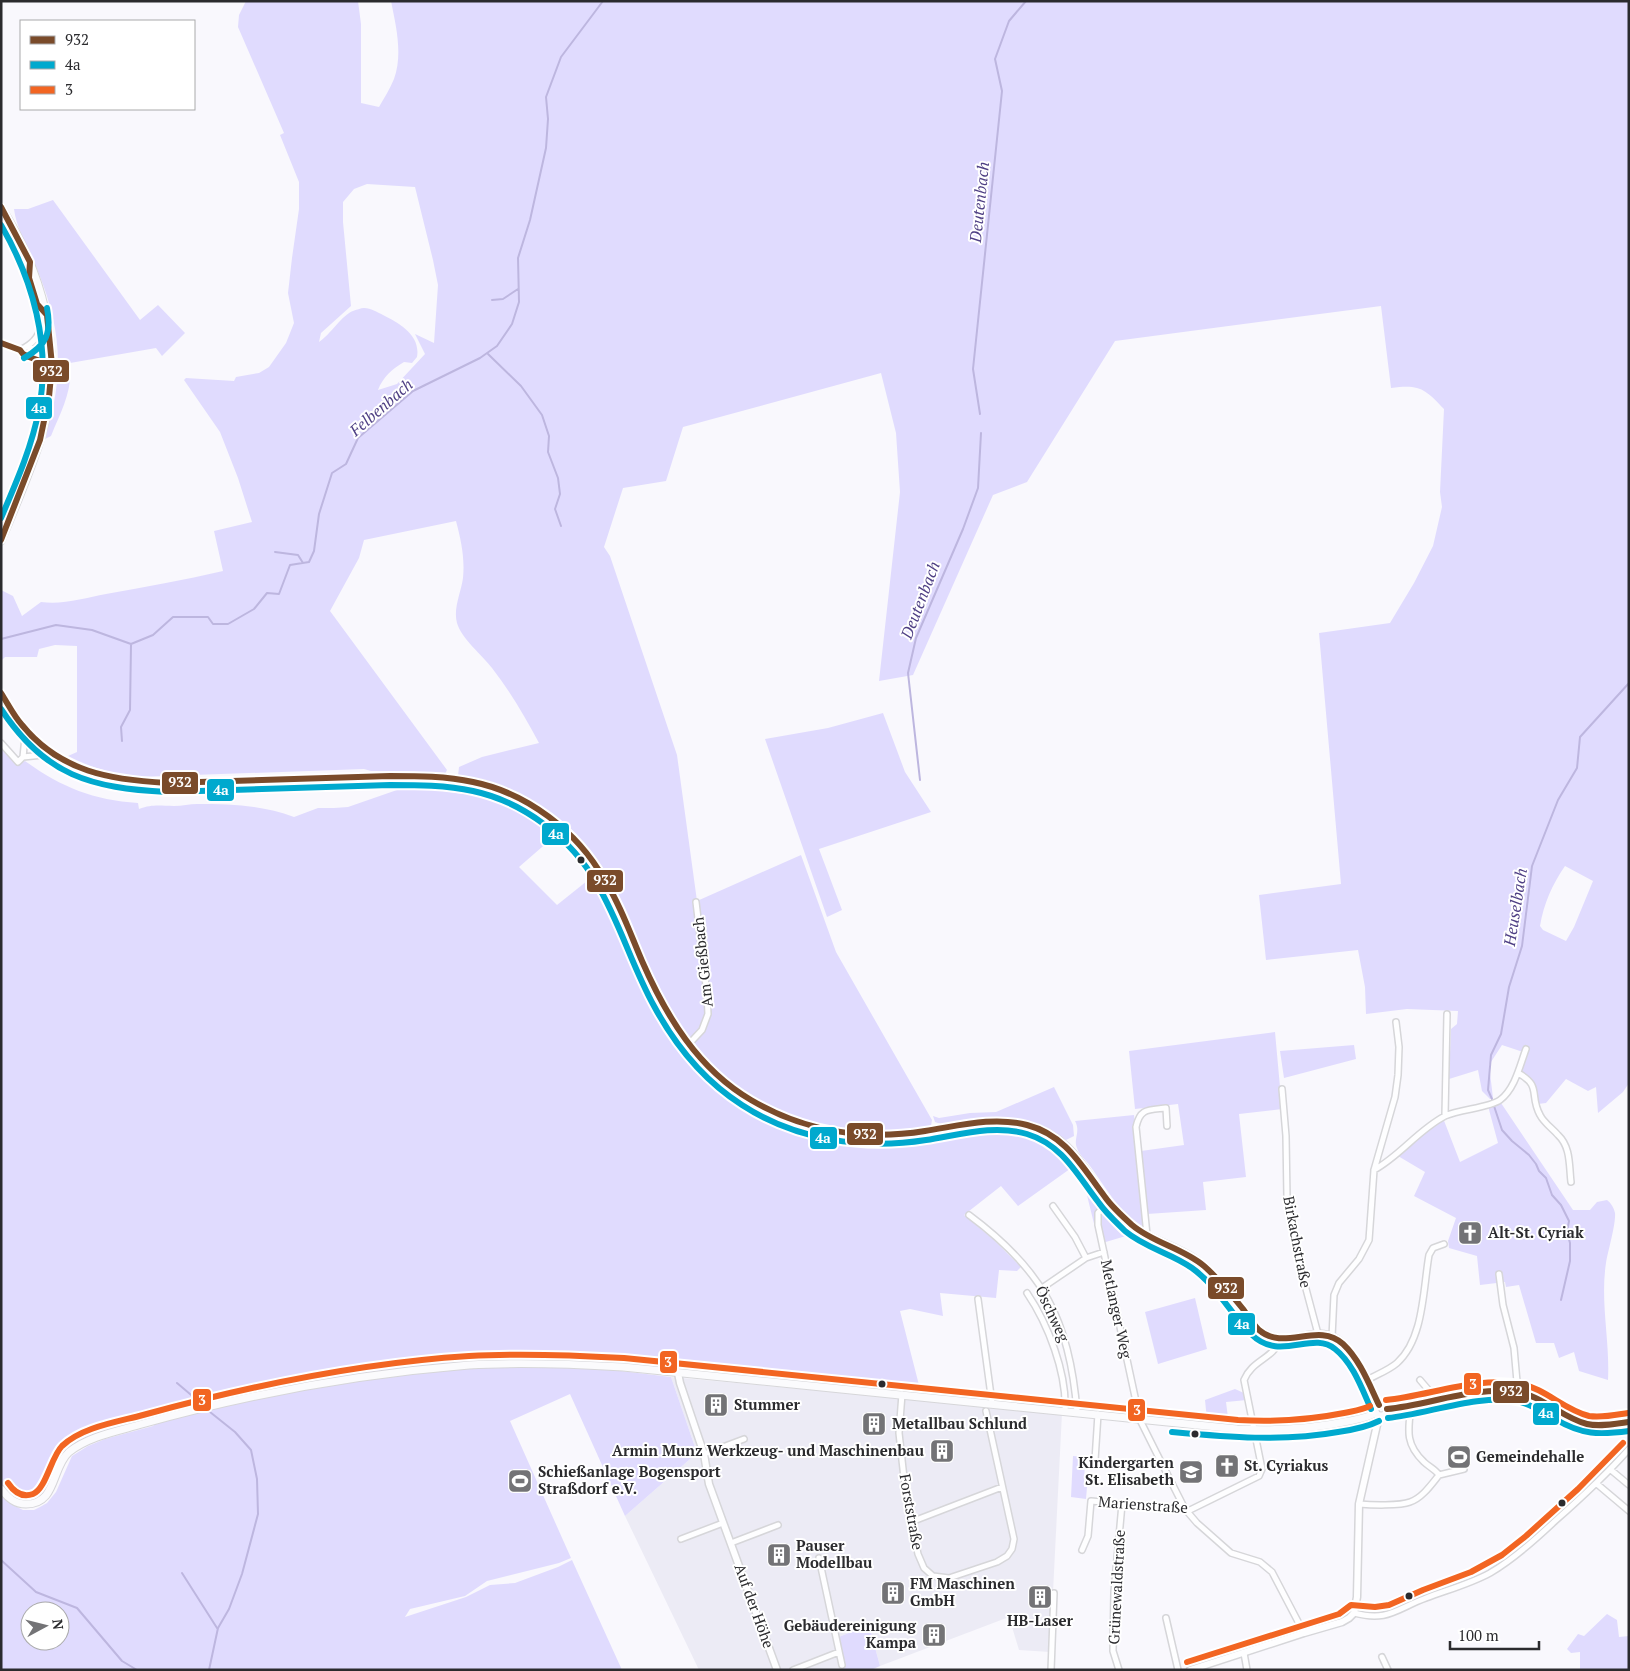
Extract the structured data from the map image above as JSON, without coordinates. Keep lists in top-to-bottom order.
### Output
{
  "streets": {
    "street": [
      "Am Gießbach",
      "Birkachstraße",
      "Metlanger Weg",
      "Öschweg",
      "Marienstraße",
      "Forststraße",
      "Grünewaldstraße",
      "Auf der Höhe"
    ]
  },
  "crossings": [
    ["Metlanger Weg", "Marienstraße"],
    ["Marienstraße", "Grünewaldstraße"]
  ],
  "water": ["Deutenbach", "Felbenbach", "Heuselbach"],
  "places": {
    "church": ["Alt-St. Cyriak", "St. Cyriakus"],
    "building": [
      "Stummer",
      "Metallbau Schlund",
      "Armin Munz Werkzeug- und Maschinenbau",
      "Pauser Modellbau",
      "FM Maschinen GmbH",
      "HB-Laser",
      "Gebäudereinigung Kampa"
    ],
    "sports": ["Gemeindehalle", "Schießanlage Bogensport Straßdorf e.V."],
    "school or university": ["Kindergarten St. Elisabeth"]
  },
  "lines": ["transit line 932", "transit line 4a", "transit line 3"],
  "legend": ["932", "4a", "3"],
  "scale_bar": "100 m",
  "north": "right"
}
